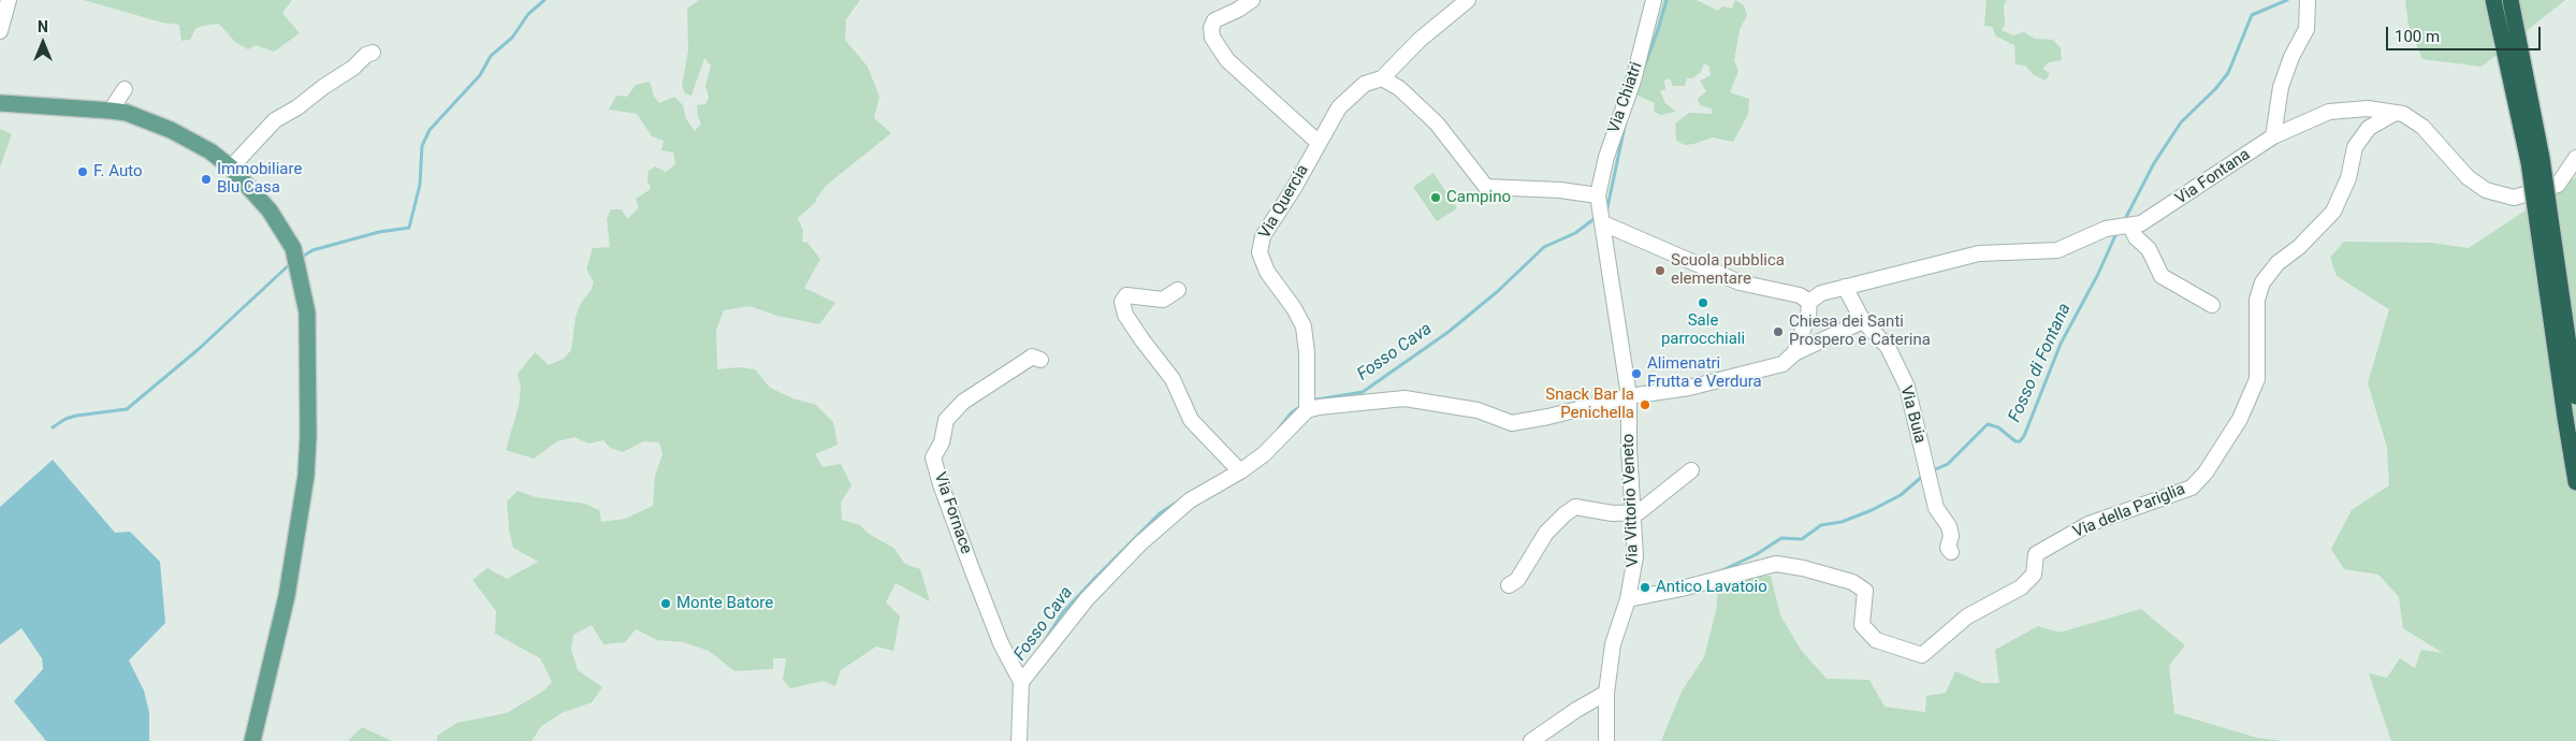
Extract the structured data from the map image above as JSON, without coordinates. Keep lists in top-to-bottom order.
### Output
{
  "streets": {
    "street": [
      "Via Chiatri",
      "Via Fontana",
      "Via Quercia",
      "Via Buia",
      "Via Vittorio Veneto",
      "Via della Pariglia",
      "Via Fornace"
    ]
  },
  "crossings": [
    ["Via Chiatri", "Via Vittorio Veneto"],
    ["Via Fontana", "Via Buia"],
    ["Via Fontana", "Via della Pariglia"],
    ["Via Vittorio Veneto", "Via della Pariglia"]
  ],
  "water": ["Fosso Cava", "Fosso di Fontana"],
  "places": [
    "F. Auto",
    "Immobiliare Blu Casa",
    "Campino",
    "Scuola pubblica elementare",
    "Sale parrocchiali",
    "Chiesa dei Santi Prospero e Caterina",
    "Alimenatri Frutta e Verdura",
    "Snack Bar la Penichella",
    "Antico Lavatoio",
    "Monte Batore"
  ],
  "scale_bar": "100 m",
  "north": "top"
}
